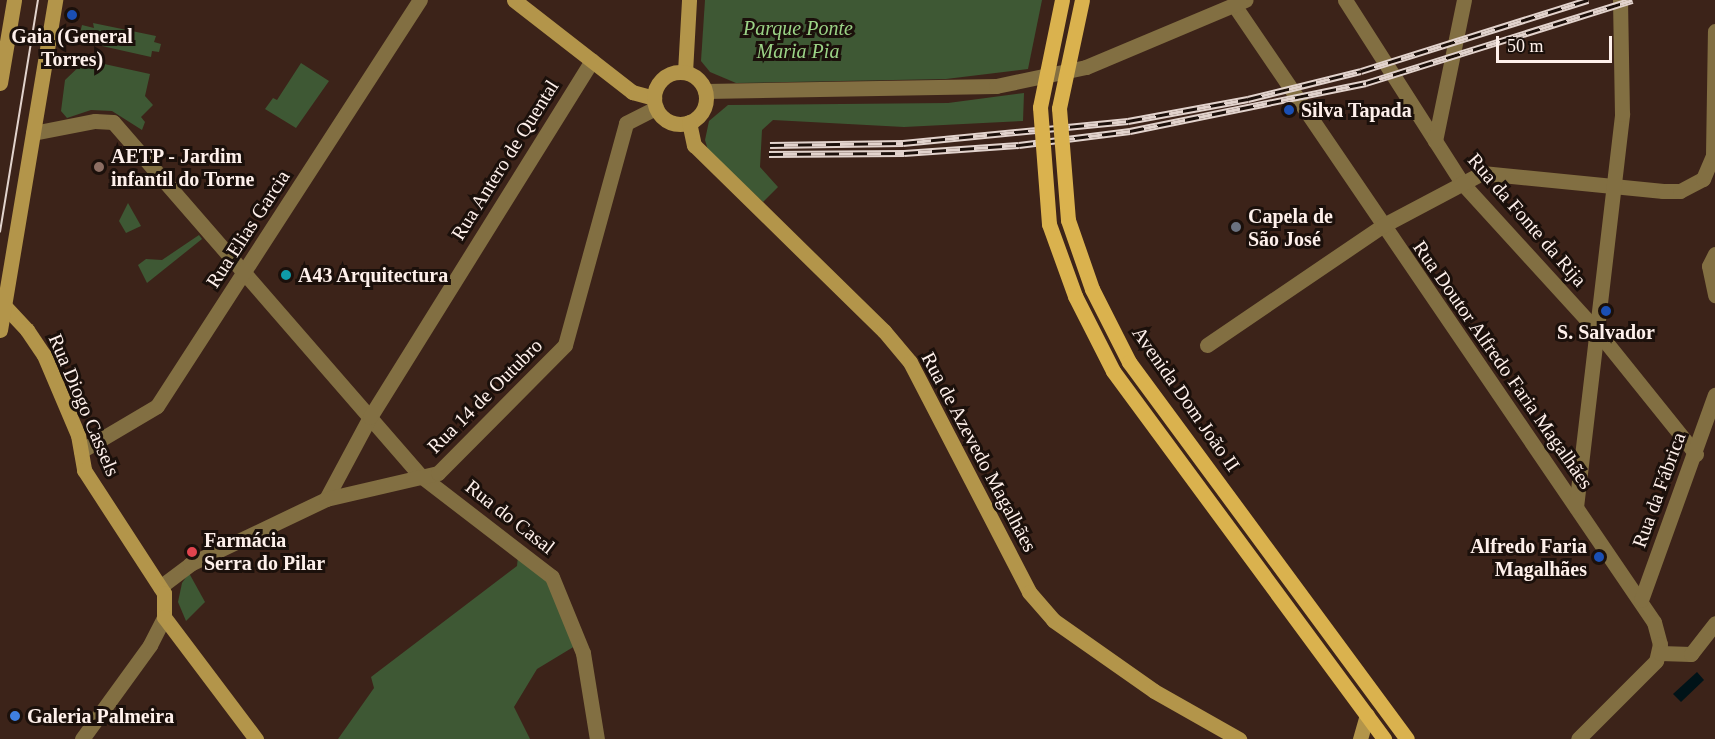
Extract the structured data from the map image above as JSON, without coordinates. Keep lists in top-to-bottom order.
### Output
{
  "streets": {
    "main road": ["Avenida Dom João II"],
    "street": [
      "Rua Antero de Quental",
      "Rua da Fonte da Rija",
      "Rua Elias Garcia",
      "Rua Doutor Alfredo Faria Magalhães",
      "Rua 14 de Outubro",
      "Rua Diogo Cassels",
      "Rua de Azevedo Magalhães",
      "Rua da Fábrica",
      "Rua do Casal"
    ]
  },
  "crossings": [
    ["Rua Antero de Quental", "Rua 14 de Outubro"],
    ["Rua Antero de Quental", "Rua do Casal"],
    ["Rua da Fonte da Rija", "Rua da Fábrica"],
    ["Rua Elias Garcia", "Rua Diogo Cassels"],
    ["Rua Elias Garcia", "Rua do Casal"],
    ["Rua Doutor Alfredo Faria Magalhães", "Rua da Fábrica"],
    ["Rua 14 de Outubro", "Rua Diogo Cassels"],
    ["Rua 14 de Outubro", "Rua de Azevedo Magalhães"],
    ["Rua 14 de Outubro", "Rua do Casal"]
  ],
  "parks": ["Parque Ponte Maria Pia"],
  "places": [
    "Gaia (General Torres)",
    "Silva Tapada",
    "AETP - Jardim infantil do Torne",
    "Capela de São José",
    "A43 Arquitectura",
    "S. Salvador",
    "Farmácia Serra do Pilar",
    "Alfredo Faria Magalhães",
    "Galeria Palmeira"
  ],
  "scale_bar": "50 m"
}
